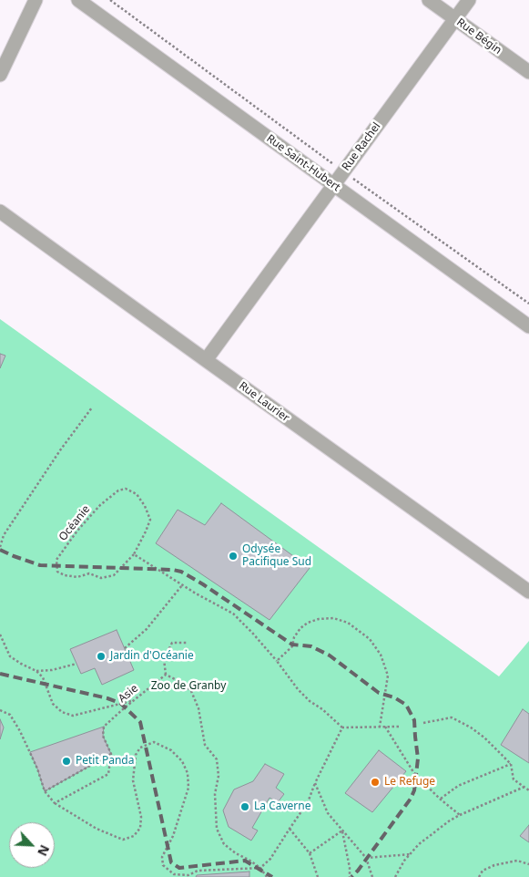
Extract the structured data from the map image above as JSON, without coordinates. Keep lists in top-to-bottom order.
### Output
{
  "streets": {
    "street": [
      "Rue Bégin",
      "Rue Rachel",
      "Rue Saint-Hubert",
      "Rue Laurier"
    ],
    "path": ["Océanie", "Asie"]
  },
  "crossings": [
    ["Rue Bégin", "Rue Rachel"],
    ["Rue Rachel", "Rue Saint-Hubert"],
    ["Rue Rachel", "Rue Laurier"]
  ],
  "parks": ["Zoo de Granby"],
  "places": [
    "Odysée Pacifique Sud",
    "Jardin d'Océanie",
    "Petit Panda",
    "Le Refuge",
    "La Caverne"
  ],
  "north": "bottom right"
}
